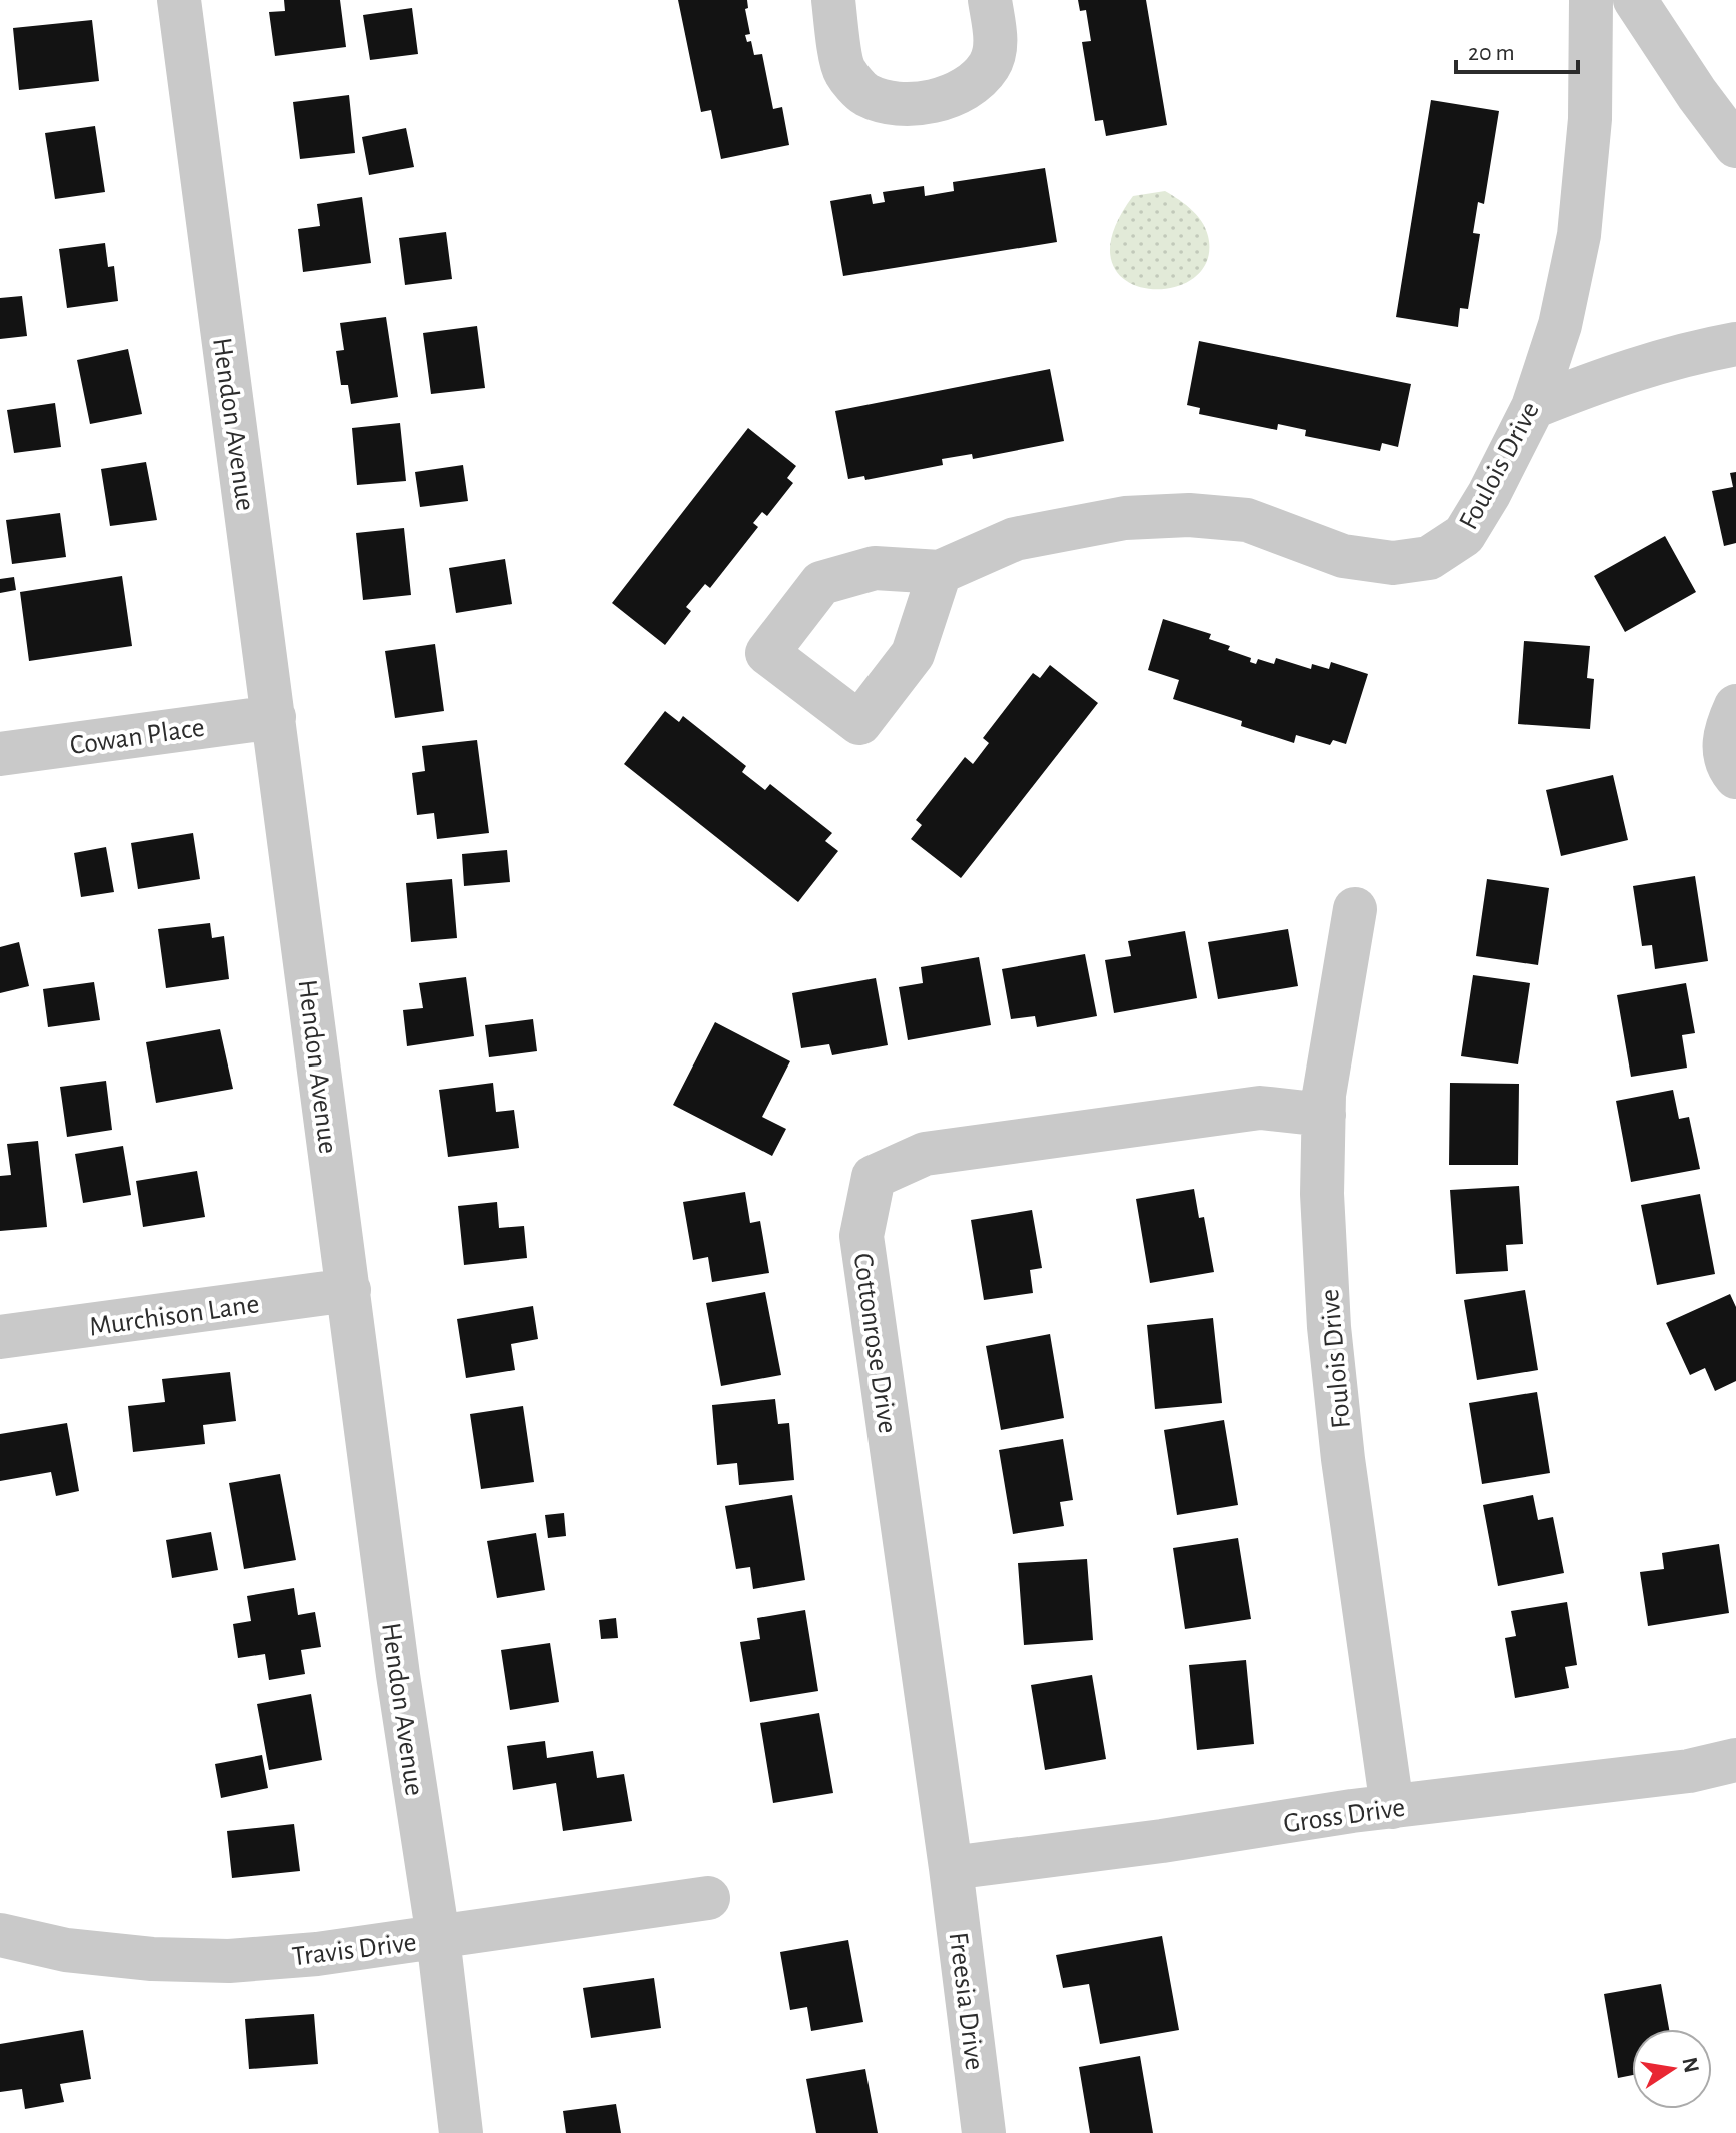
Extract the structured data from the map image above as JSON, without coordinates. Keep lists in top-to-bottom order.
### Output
{
  "streets": {
    "street": [
      "Hendon Avenue",
      "Foulois Drive",
      "Cowan Place",
      "Murchison Lane",
      "Cottonrose Drive",
      "Gross Drive",
      "Travis Drive",
      "Freesia Drive"
    ]
  },
  "crossings": [
    ["Hendon Avenue", "Cowan Place"],
    ["Hendon Avenue", "Murchison Lane"],
    ["Hendon Avenue", "Travis Drive"],
    ["Foulois Drive", "Cottonrose Drive"],
    ["Foulois Drive", "Gross Drive"],
    ["Cottonrose Drive", "Gross Drive"],
    ["Cottonrose Drive", "Freesia Drive"],
    ["Gross Drive", "Freesia Drive"]
  ],
  "scale_bar": "20 m",
  "north": "right"
}
